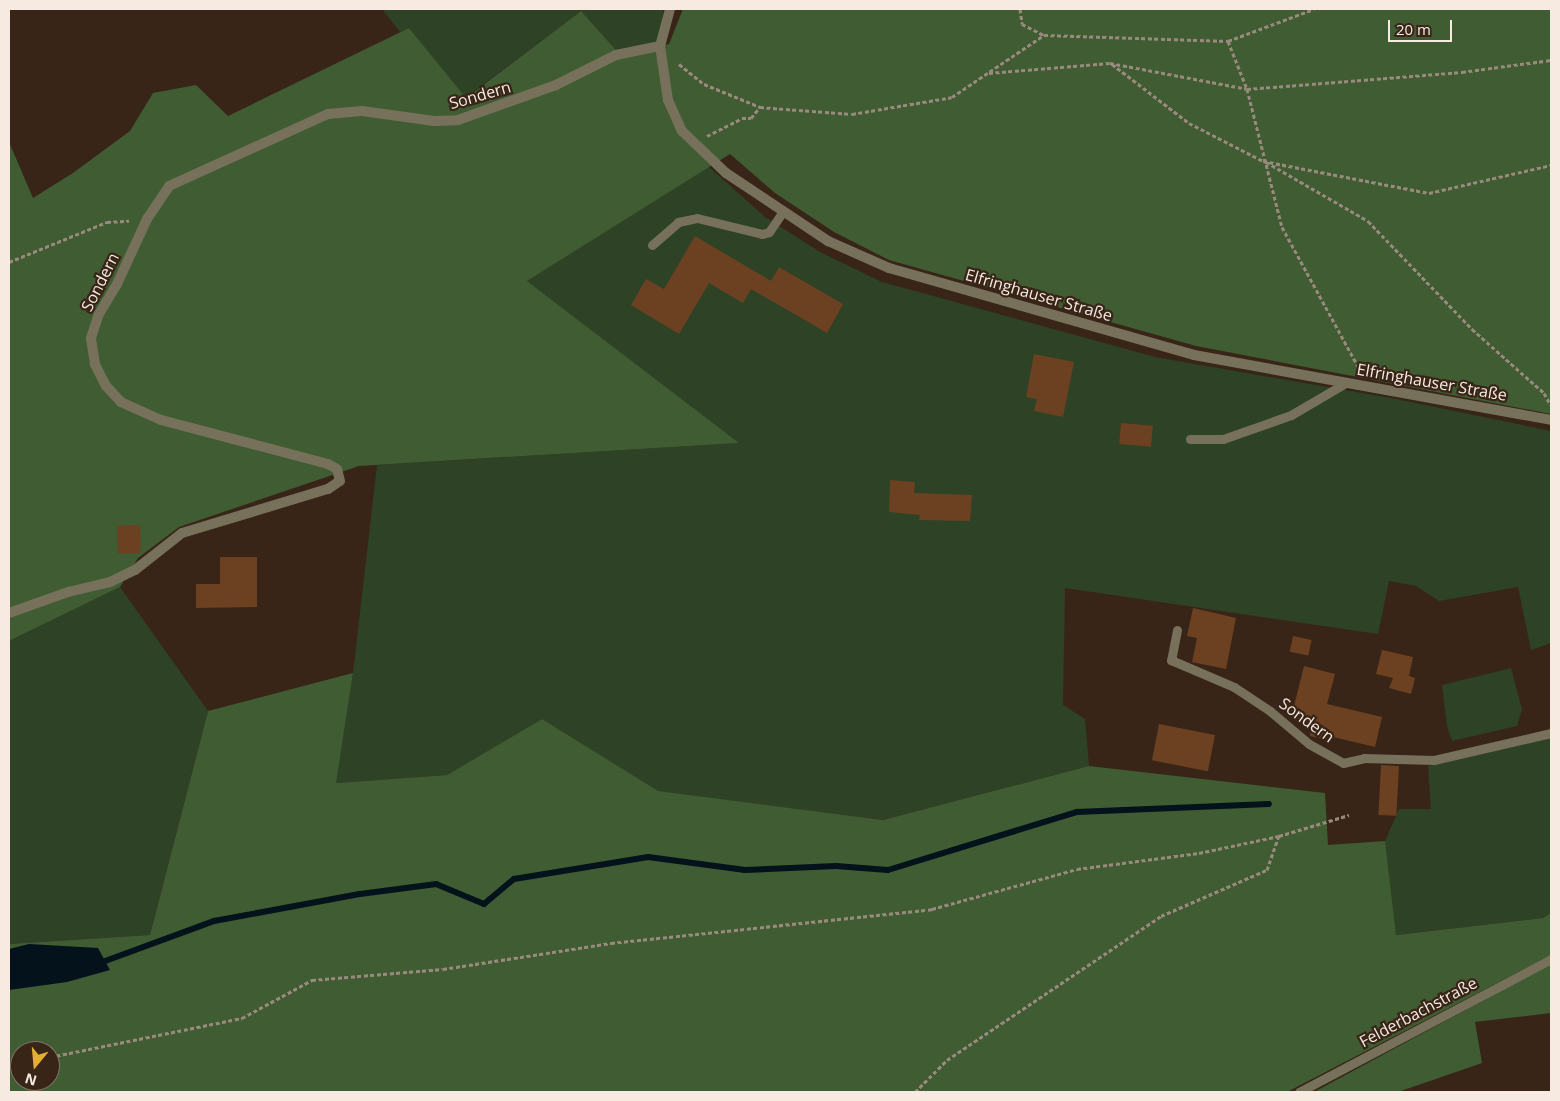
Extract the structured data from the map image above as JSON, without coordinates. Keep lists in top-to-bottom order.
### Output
{
  "streets": {
    "street": ["Sondern", "Elfringhauser Straße"],
    "lane": ["Felderbachstraße"]
  },
  "crossings": [
    ["Sondern", "Elfringhauser Straße"]
  ],
  "scale_bar": "20 m",
  "north": "bottom"
}
